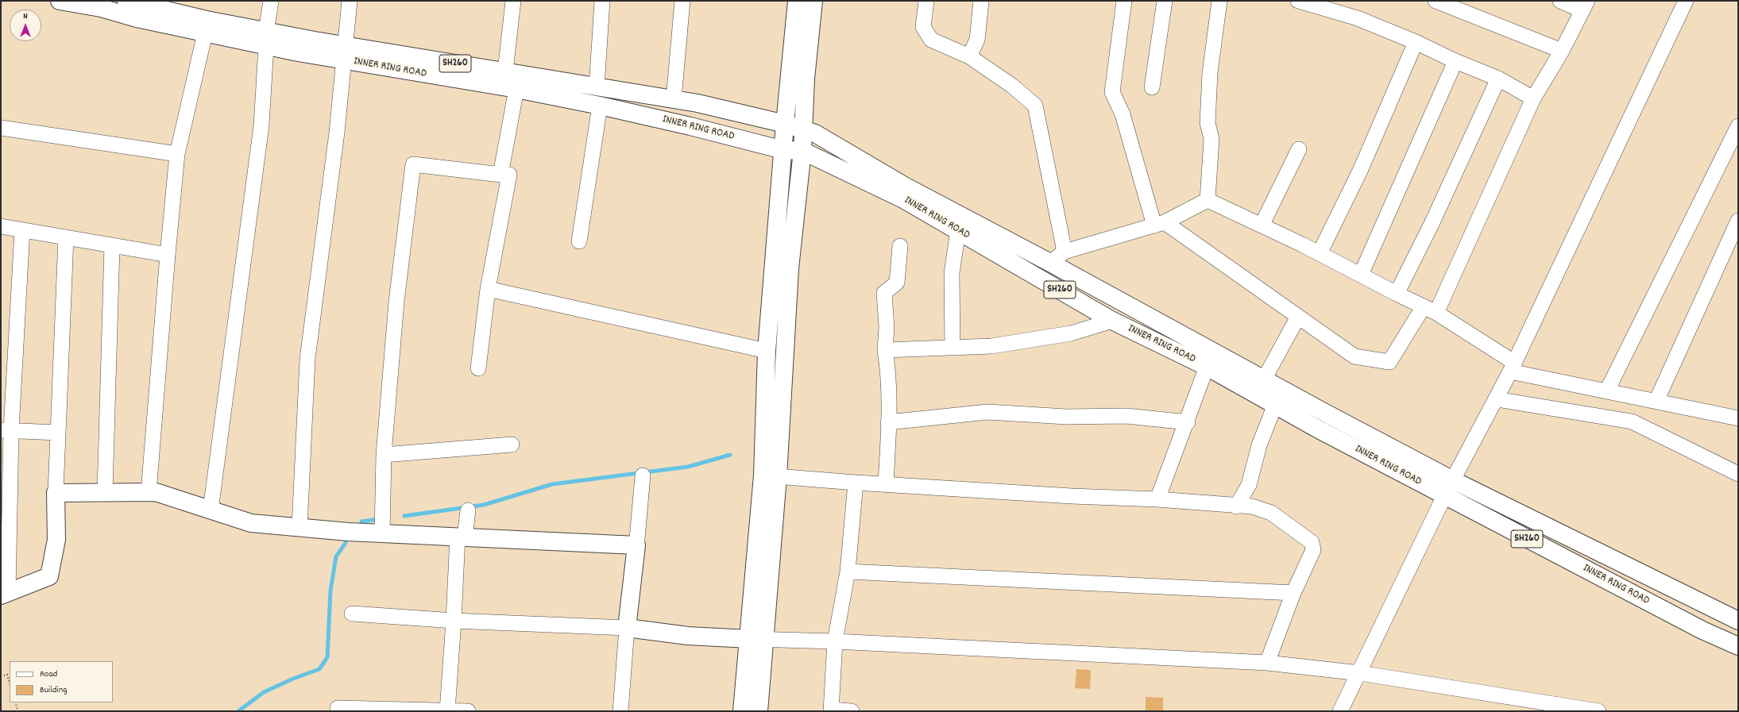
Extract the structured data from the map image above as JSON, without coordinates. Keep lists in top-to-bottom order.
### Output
{
  "streets": {
    "main road": ["SH260", "INNER RING ROAD"]
  },
  "legend": ["Road", "Building"],
  "north": "top"
}
